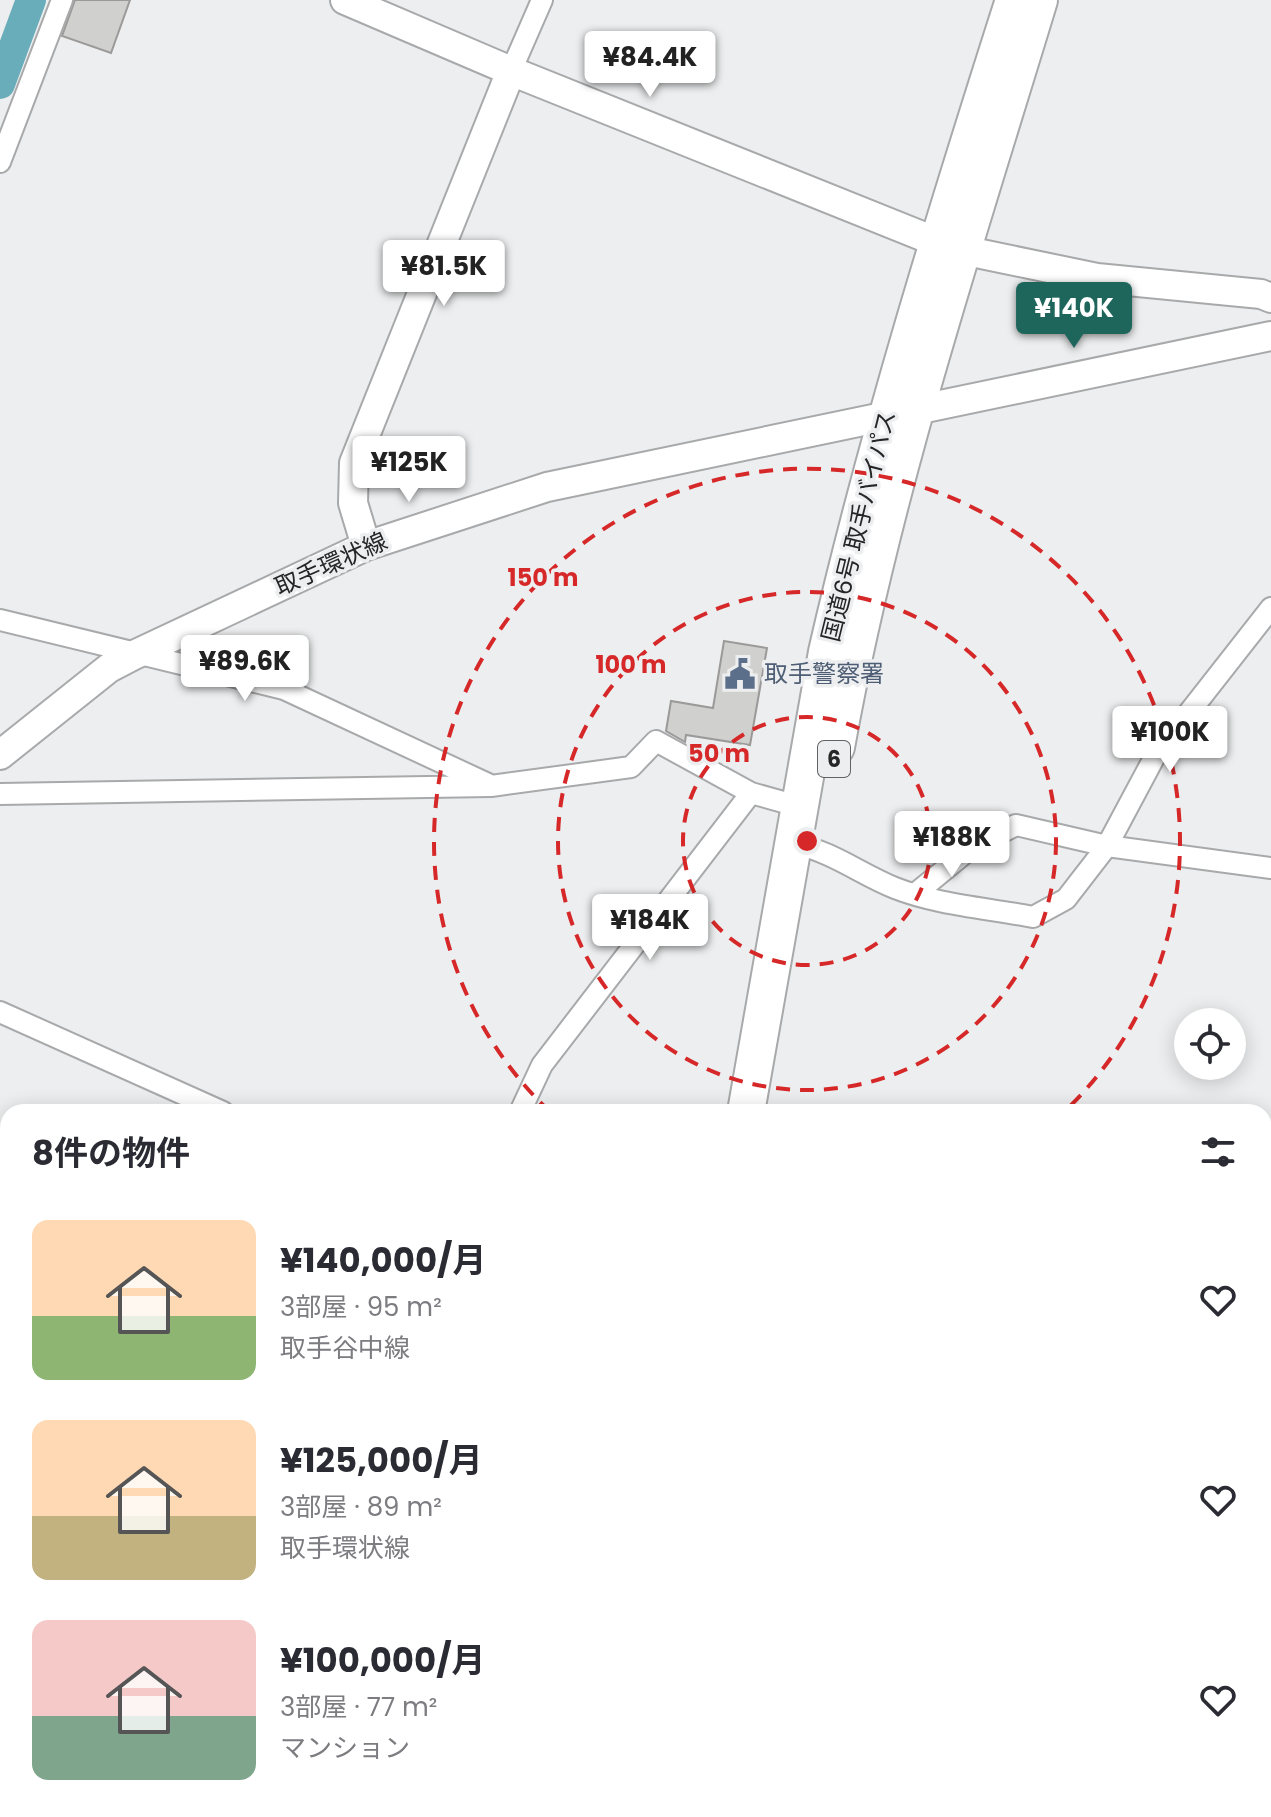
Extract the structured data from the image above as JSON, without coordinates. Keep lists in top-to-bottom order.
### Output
{
  "streets": {
    "highway": ["国道6号 取手バイパス", "6"],
    "street": ["取手環状線"]
  },
  "crossings": [
    ["国道6号 取手バイパス", "取手環状線"]
  ],
  "places": {
    "public building": ["取手警察署"]
  },
  "page": {
    "price": [
      "¥84.4K",
      "¥81.5K",
      "¥140K",
      "¥125K",
      "¥89.6K",
      "¥100K",
      "¥188K",
      "¥184K"
    ],
    "heading": "8件の物件",
    "list": [
      {
        "name": "¥140,000/月",
        "note": "3部屋 · 95 m² · 取手谷中線"
      },
      {
        "name": "¥125,000/月",
        "note": "3部屋 · 89 m² · 取手環状線"
      },
      {
        "name": "¥100,000/月",
        "note": "3部屋 · 77 m² · マンション"
      }
    ]
  },
  "rings": ["150 m", "100 m", "50 m"]
}
